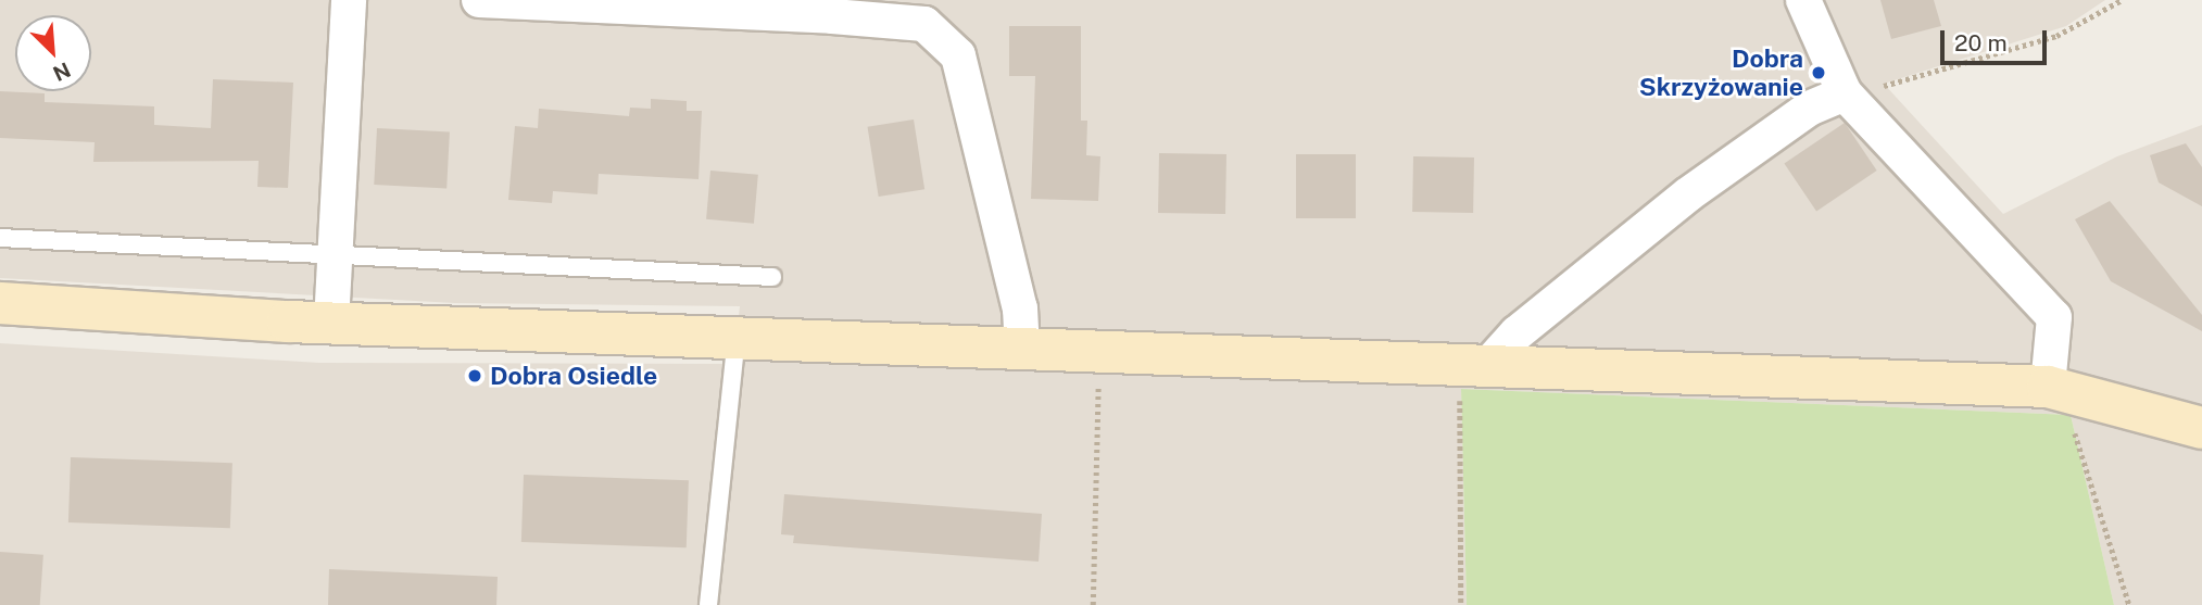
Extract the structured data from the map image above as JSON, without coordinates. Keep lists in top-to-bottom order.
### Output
{
  "places": ["Dobra Skrzyżowanie", "Dobra Osiedle"],
  "scale_bar": "20 m",
  "north": "bottom right"
}
